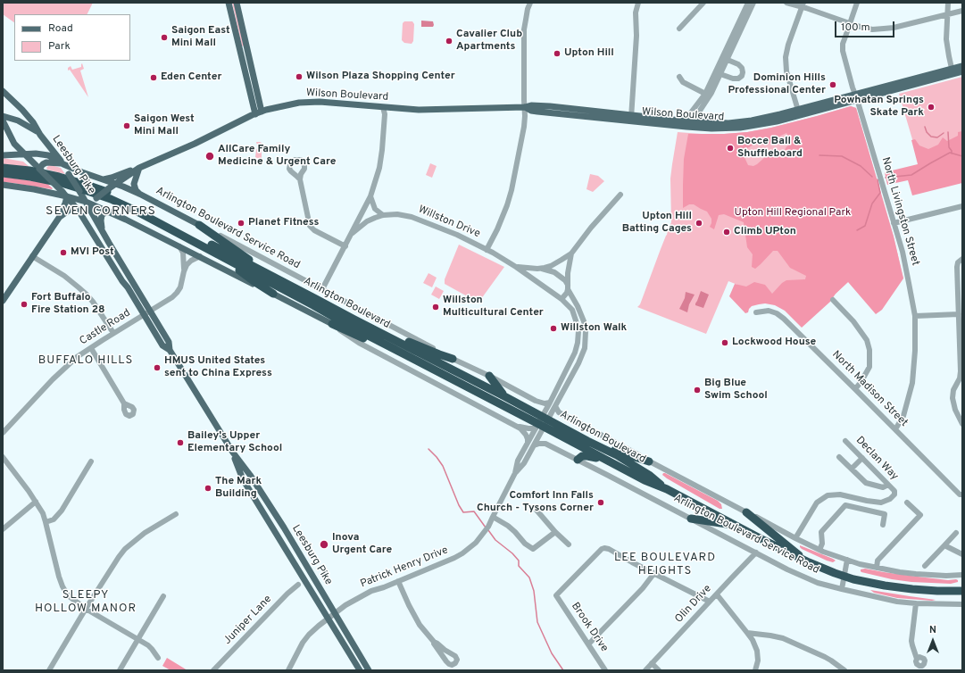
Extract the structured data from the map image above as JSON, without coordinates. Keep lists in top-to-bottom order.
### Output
{
  "streets": {
    "highway": ["Arlington Boulevard"],
    "main road": ["Wilson Boulevard", "Leesburg Pike", "Arlington Boulevard Service Road"],
    "street": [
      "North Livingston Street",
      "Willston Drive",
      "Castle Road",
      "North Madison Street",
      "Declan Way",
      "Patrick Henry Drive",
      "Olin Drive",
      "Juniper Lane",
      "Brook Drive"
    ]
  },
  "crossings": [
    ["Wilson Boulevard", "Leesburg Pike"],
    ["Wilson Boulevard", "North Livingston Street"],
    ["Wilson Boulevard", "Arlington Boulevard Service Road"],
    ["Leesburg Pike", "Arlington Boulevard Service Road"],
    ["Leesburg Pike", "Castle Road"],
    ["Leesburg Pike", "Patrick Henry Drive"],
    ["North Livingston Street", "North Madison Street"],
    ["Willston Drive", "Patrick Henry Drive"],
    ["Arlington Boulevard Service Road", "Declan Way"],
    ["Arlington Boulevard Service Road", "Patrick Henry Drive"],
    ["Arlington Boulevard Service Road", "Olin Drive"],
    ["Arlington Boulevard", "Patrick Henry Drive"]
  ],
  "districts": [
    "SEVEN CORNERS",
    "BUFFALO HILLS",
    "LEE BOULEVARD HEIGHTS",
    "SLEEPY HOLLOW MANOR"
  ],
  "parks": ["Upton Hill Regional Park"],
  "places": [
    "Saigon East Mini Mall",
    "Cavalier Club Apartments",
    "Upton Hill",
    "Wilson Plaza Shopping Center",
    "Eden Center",
    "Dominion Hills Professional Center",
    "Powhatan Springs Skate Park",
    "Saigon West Mini Mall",
    "Bocce Ball & Shuffleboard",
    "AllCare Family Medicine & Urgent Care",
    "Planet Fitness",
    "Upton Hill Batting Cages",
    "Climb UPton",
    "MVI Post",
    "Fort Buffalo Fire Station 28",
    "Willston Multicultural Center",
    "Willston Walk",
    "Lockwood House",
    "HMUS United States sent to China Express",
    "Big Blue Swim School",
    "Bailey's Upper Elementary School",
    "The Mark Building",
    "Comfort Inn Falls Church - Tysons Corner",
    "Inova Urgent Care"
  ],
  "legend": ["Road", "Park"],
  "scale_bar": "100 m",
  "north": "top"
}
